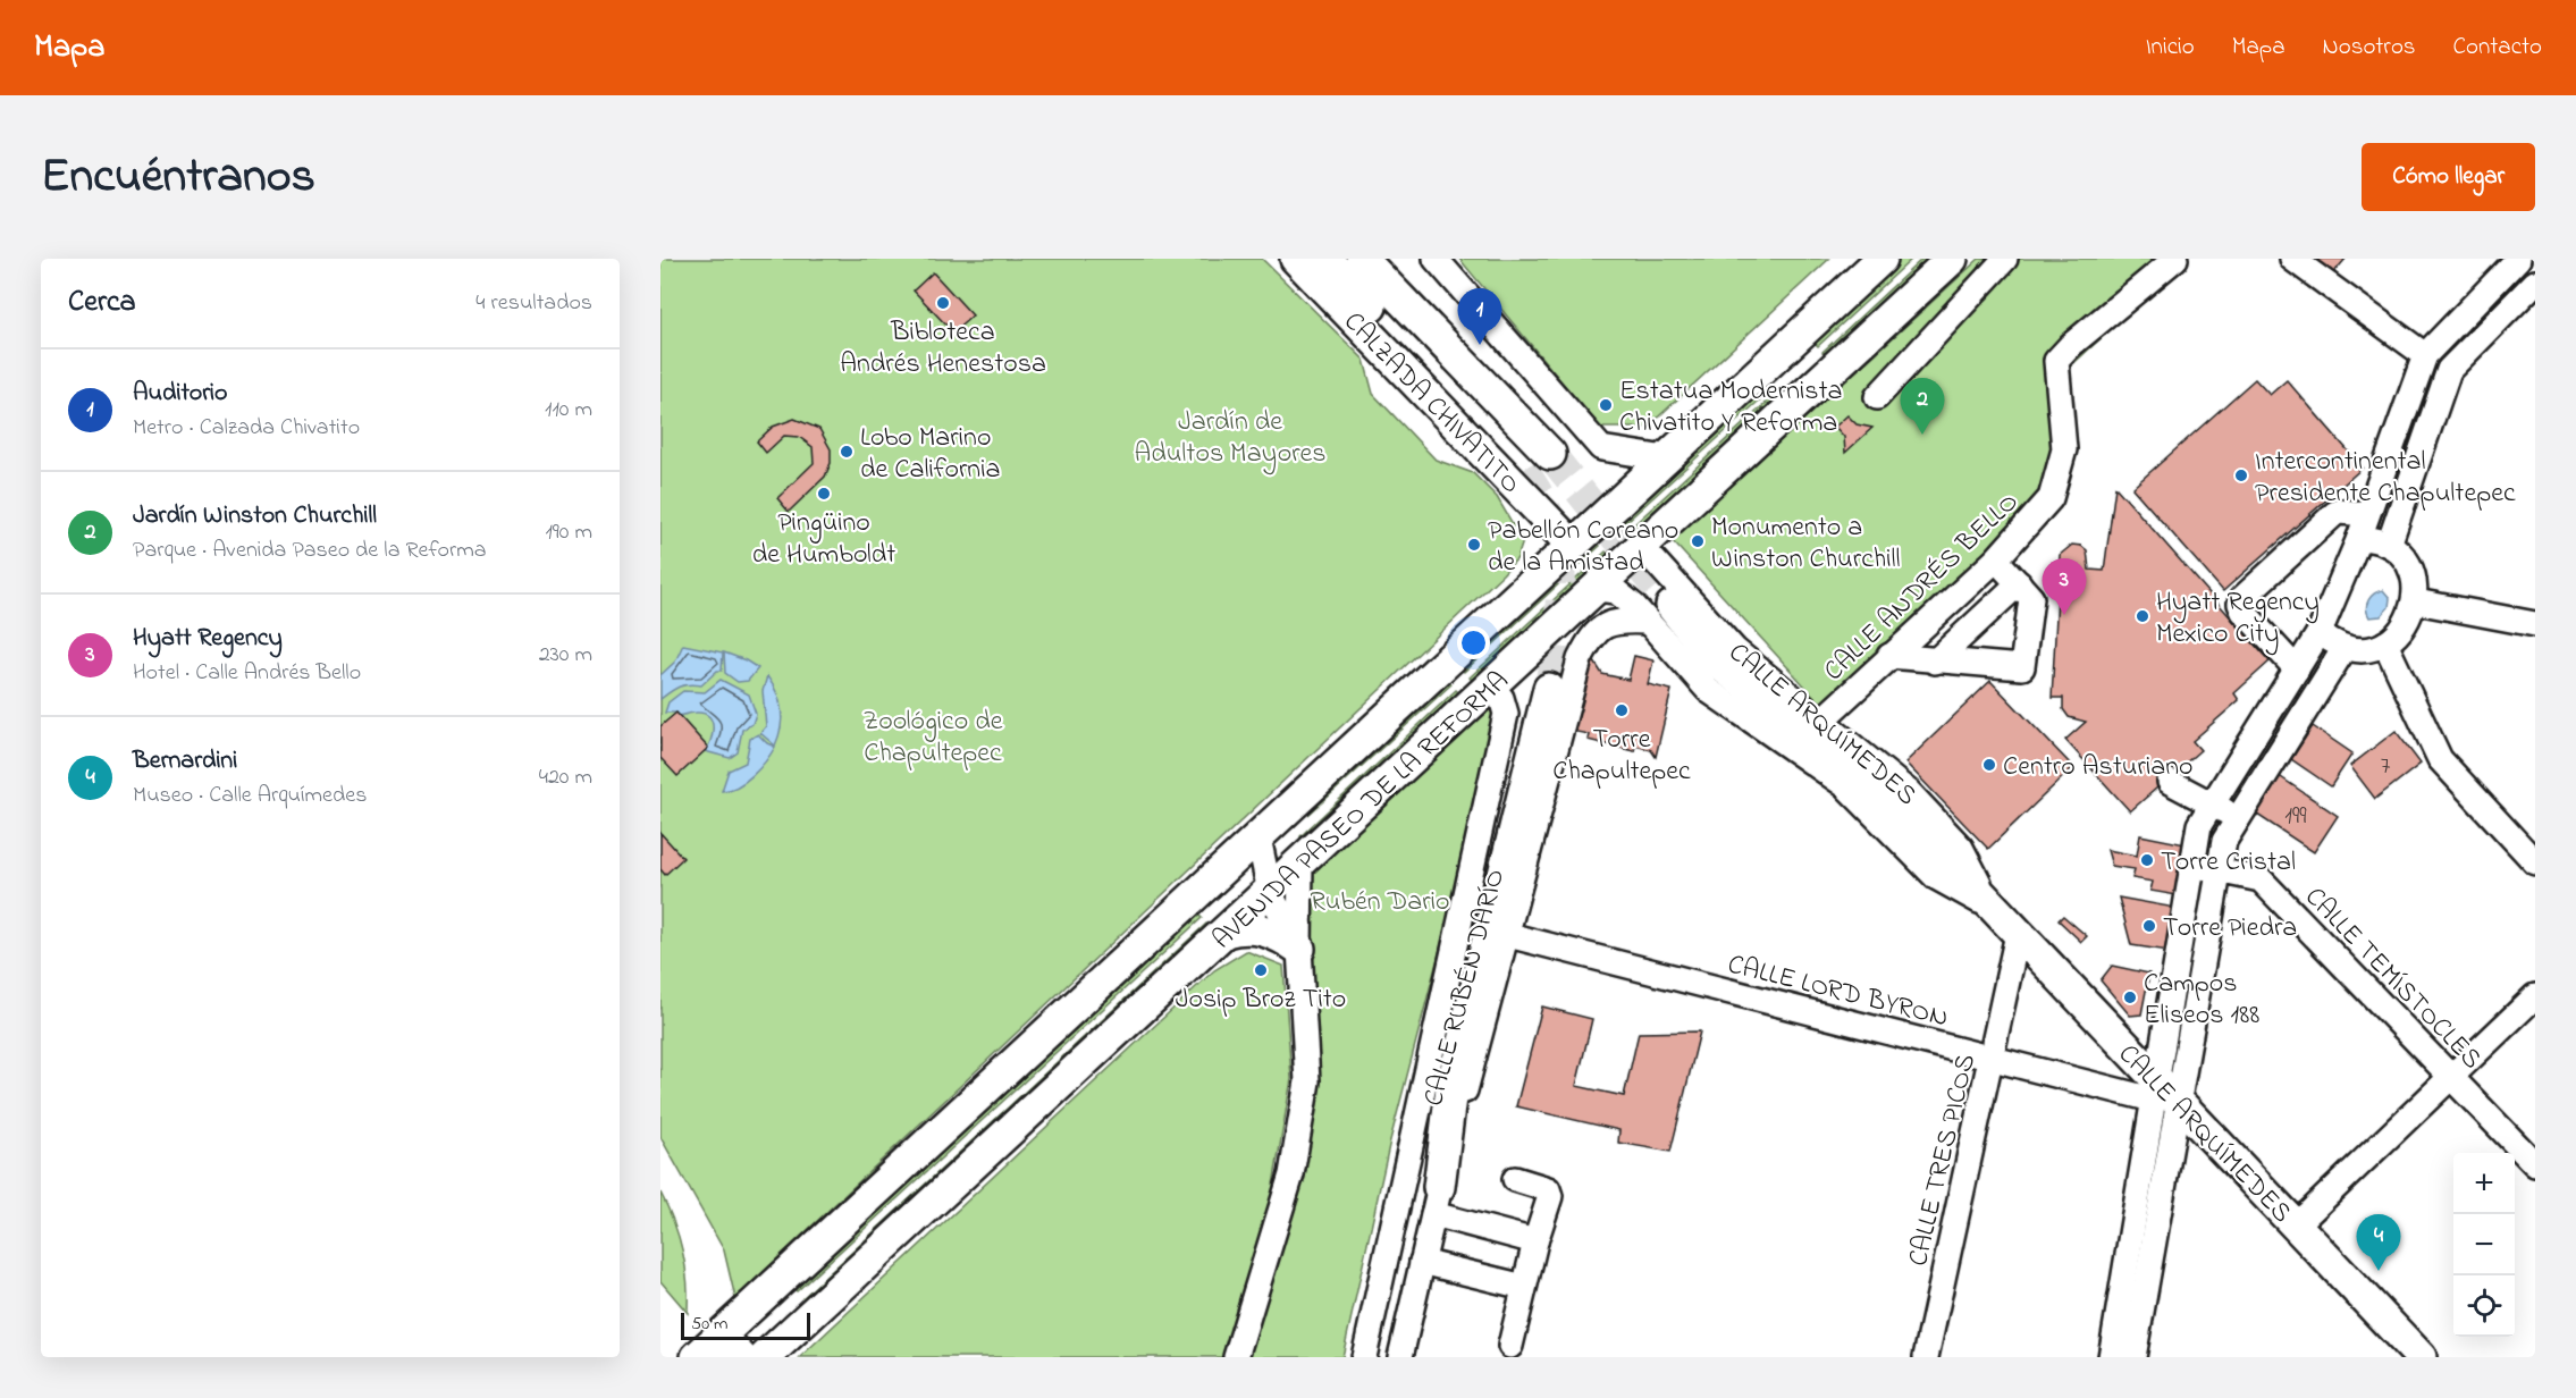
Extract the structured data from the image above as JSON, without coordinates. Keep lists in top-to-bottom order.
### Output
{
  "streets": {
    "main road": ["CALZADA CHIVATITO", "CALLE ARQUÍMEDES", "AVENIDA PASEO DE LA REFORMA"],
    "street": [
      "CALLE ANDRÉS BELLO",
      "CALLE TEMÍSTOCLES",
      "CALLE RUBÉN DARÍO",
      "CALLE LORD BYRON",
      "CALLE TRES PICOS"
    ]
  },
  "crossings": [
    ["CALZADA CHIVATITO", "AVENIDA PASEO DE LA REFORMA"],
    ["CALLE ANDRÉS BELLO", "CALLE ARQUÍMEDES"],
    ["CALLE ARQUÍMEDES", "AVENIDA PASEO DE LA REFORMA"],
    ["CALLE ARQUÍMEDES", "CALLE RUBÉN DARÍO"],
    ["CALLE ARQUÍMEDES", "CALLE LORD BYRON"],
    ["CALLE ARQUÍMEDES", "CALLE TRES PICOS"],
    ["AVENIDA PASEO DE LA REFORMA", "CALLE RUBÉN DARÍO"],
    ["CALLE RUBÉN DARÍO", "CALLE LORD BYRON"],
    ["CALLE LORD BYRON", "CALLE TRES PICOS"]
  ],
  "parks": ["Jardín de Adultos Mayores", "Zoológico de Chapultepec", "Rubén Dario"],
  "places": [
    "Bibloteca Andrés Henestosa",
    "Estatua Modernista Chivatito Y Reforma",
    "Lobo Marino de California",
    "Intercontinental Presidente Chapultepec",
    "Pingüino de Humboldt",
    "Monumento a Winston Churchill",
    "Pabellón Coreano de la Amistad",
    "Hyatt Regency Mexico City",
    "Torre Chapultepec",
    "Centro Asturiano",
    "Torre Cristal",
    "Torre Piedra",
    "Josip Broz Tito",
    "Campos Eliseos 188"
  ],
  "house_numbers": ["7", "199"],
  "scale_bar": "50 m",
  "page": {
    "header": "Mapa",
    "nav": [
      "Inicio",
      "Mapa",
      "Nosotros",
      "Contacto"
    ],
    "title": "Encuéntranos",
    "buttons": "Cómo llegar",
    "heading": ["Cerca", "4 resultados"],
    "pins": [
      "1",
      "2",
      "3",
      "4"
    ],
    "list": [
      {
        "mark": "1",
        "name": "Auditorio",
        "note": "Metro · Calzada Chivatito",
        "value": "110 m"
      },
      {
        "mark": "2",
        "name": "Jardín Winston Churchill",
        "note": "Parque · Avenida Paseo de la Reforma",
        "value": "190 m"
      },
      {
        "mark": "3",
        "name": "Hyatt Regency",
        "note": "Hotel · Calle Andrés Bello",
        "value": "230 m"
      },
      {
        "mark": "4",
        "name": "Bernardini",
        "note": "Museo · Calle Arquímedes",
        "value": "420 m"
      }
    ],
    "map_buttons": ["+", "−"],
    "scale": "50 m"
  }
}
